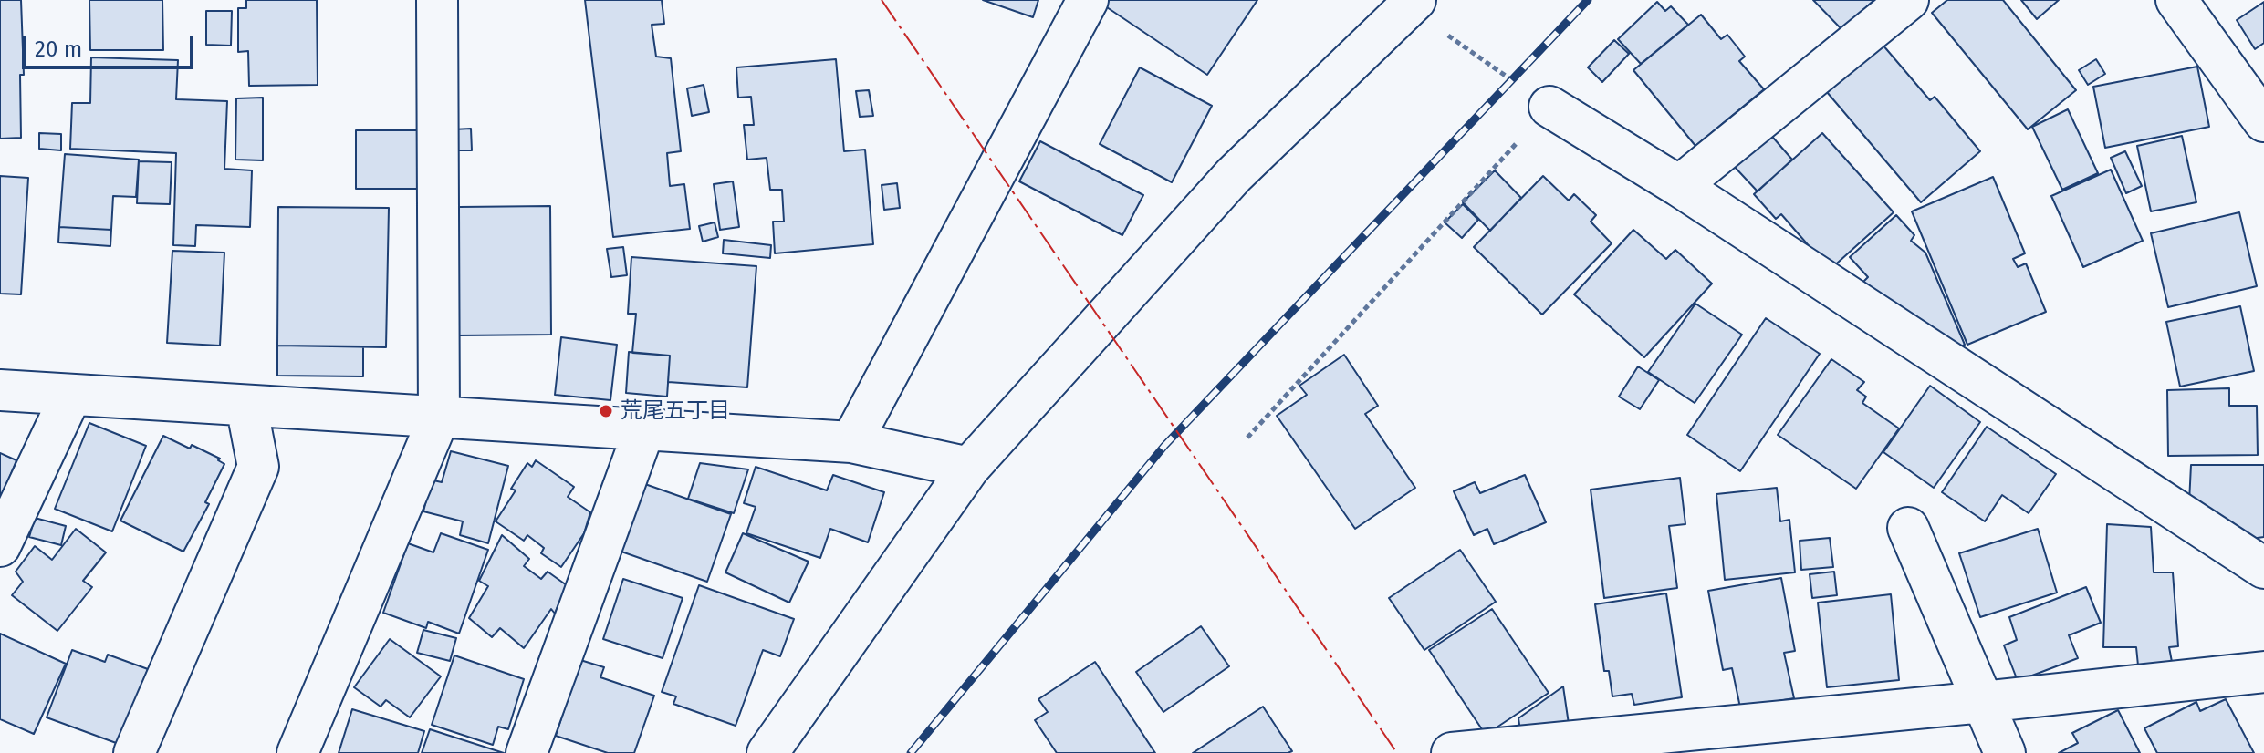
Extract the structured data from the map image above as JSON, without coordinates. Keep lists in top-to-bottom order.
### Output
{
  "places": ["荒尾五丁目"],
  "scale_bar": "20 m"
}
